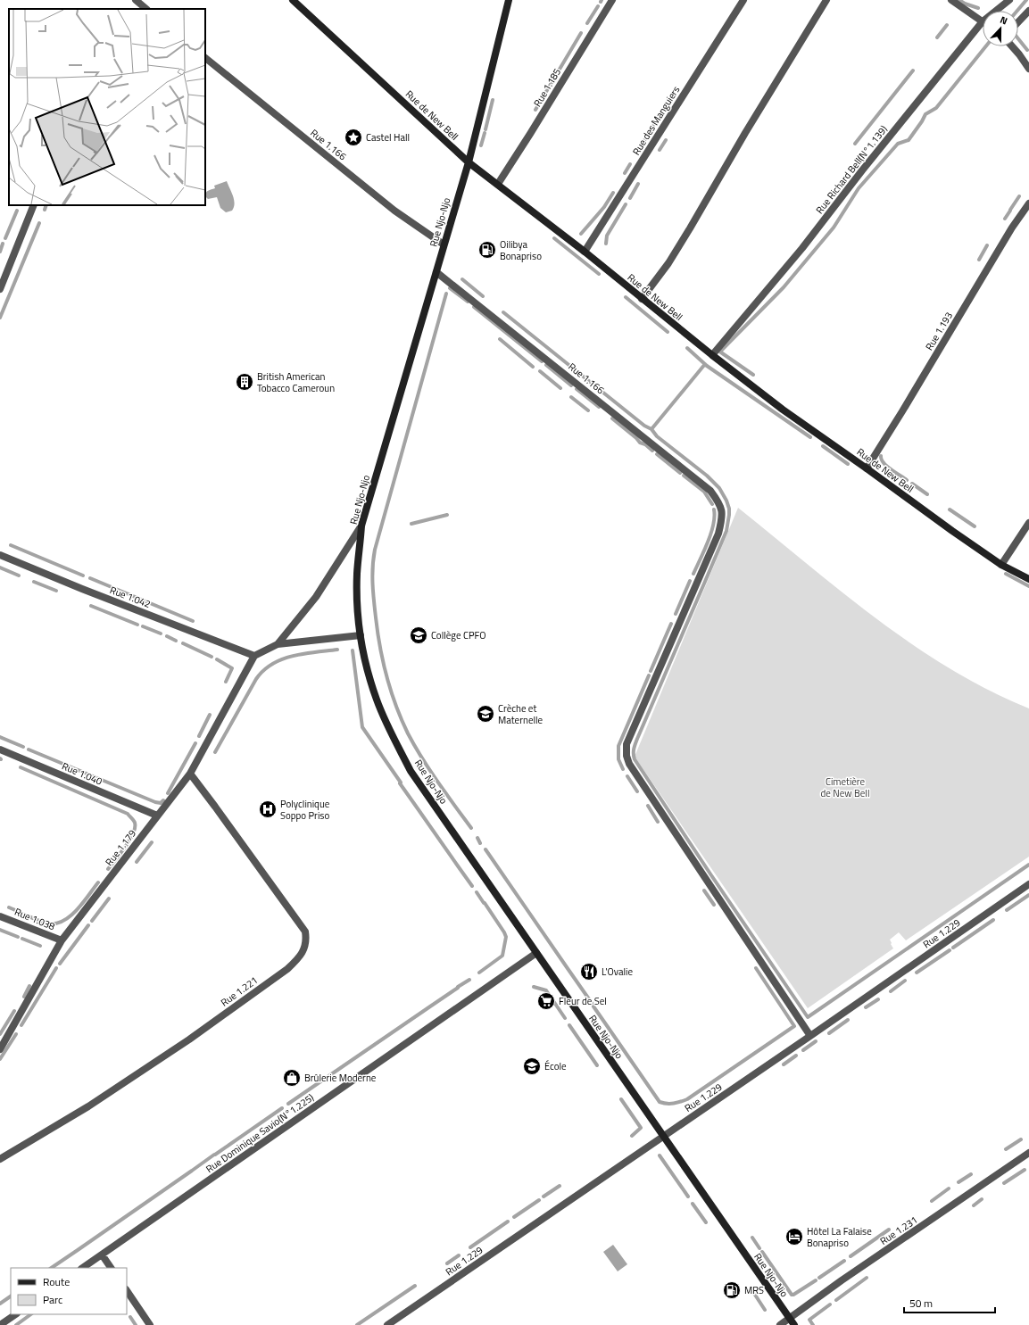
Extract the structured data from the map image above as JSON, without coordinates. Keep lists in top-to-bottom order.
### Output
{
  "streets": {
    "main road": ["Rue de New Bell", "Rue Njo-Njo"],
    "street": [
      "Rue 1.185",
      "Rue des Manguiers",
      "Rue 1.166",
      "Rue Richard Bell(N°1.139)",
      "Rue 1.193",
      "Rue 1.042",
      "Rue 1.040",
      "Rue 1.179",
      "Rue 1.038",
      "Rue 1.229",
      "Rue 1.221",
      "Rue Dominique Savio(N°1.225)",
      "Rue 1.231"
    ]
  },
  "crossings": [
    ["Rue 1.185", "Rue de New Bell"],
    ["Rue de New Bell", "Rue des Manguiers"],
    ["Rue de New Bell", "Rue Richard Bell(N°1.139)"],
    ["Rue de New Bell", "Rue Njo-Njo"],
    ["Rue de New Bell", "Rue 1.193"],
    ["Rue 1.166", "Rue Njo-Njo"],
    ["Rue 1.166", "Rue 1.229"],
    ["Rue Njo-Njo", "Rue 1.229"],
    ["Rue Njo-Njo", "Rue Dominique Savio(N°1.225)"],
    ["Rue Njo-Njo", "Rue 1.231"],
    ["Rue 1.042", "Rue 1.179"],
    ["Rue 1.040", "Rue 1.179"],
    ["Rue 1.179", "Rue 1.038"],
    ["Rue 1.179", "Rue 1.221"]
  ],
  "parks": ["Cimetière de New Bell"],
  "places": {
    "place": ["Castel Hall"],
    "fuel station": ["Oilibya Bonapriso", "MRS"],
    "building": ["British American Tobacco Cameroun"],
    "school or university": ["Collège CPFO", "Crèche et Maternelle", "École"],
    "hospital": ["Polyclinique Soppo Priso"],
    "restaurant": ["L'Ovalie"],
    "supermarket": ["Fleur de Sel"],
    "shop": ["Brûlerie Moderne"],
    "hotel": ["Hôtel La Falaise Bonapriso"]
  },
  "legend": ["Route", "Parc"],
  "scale_bar": "50 m",
  "north": "top"
}
